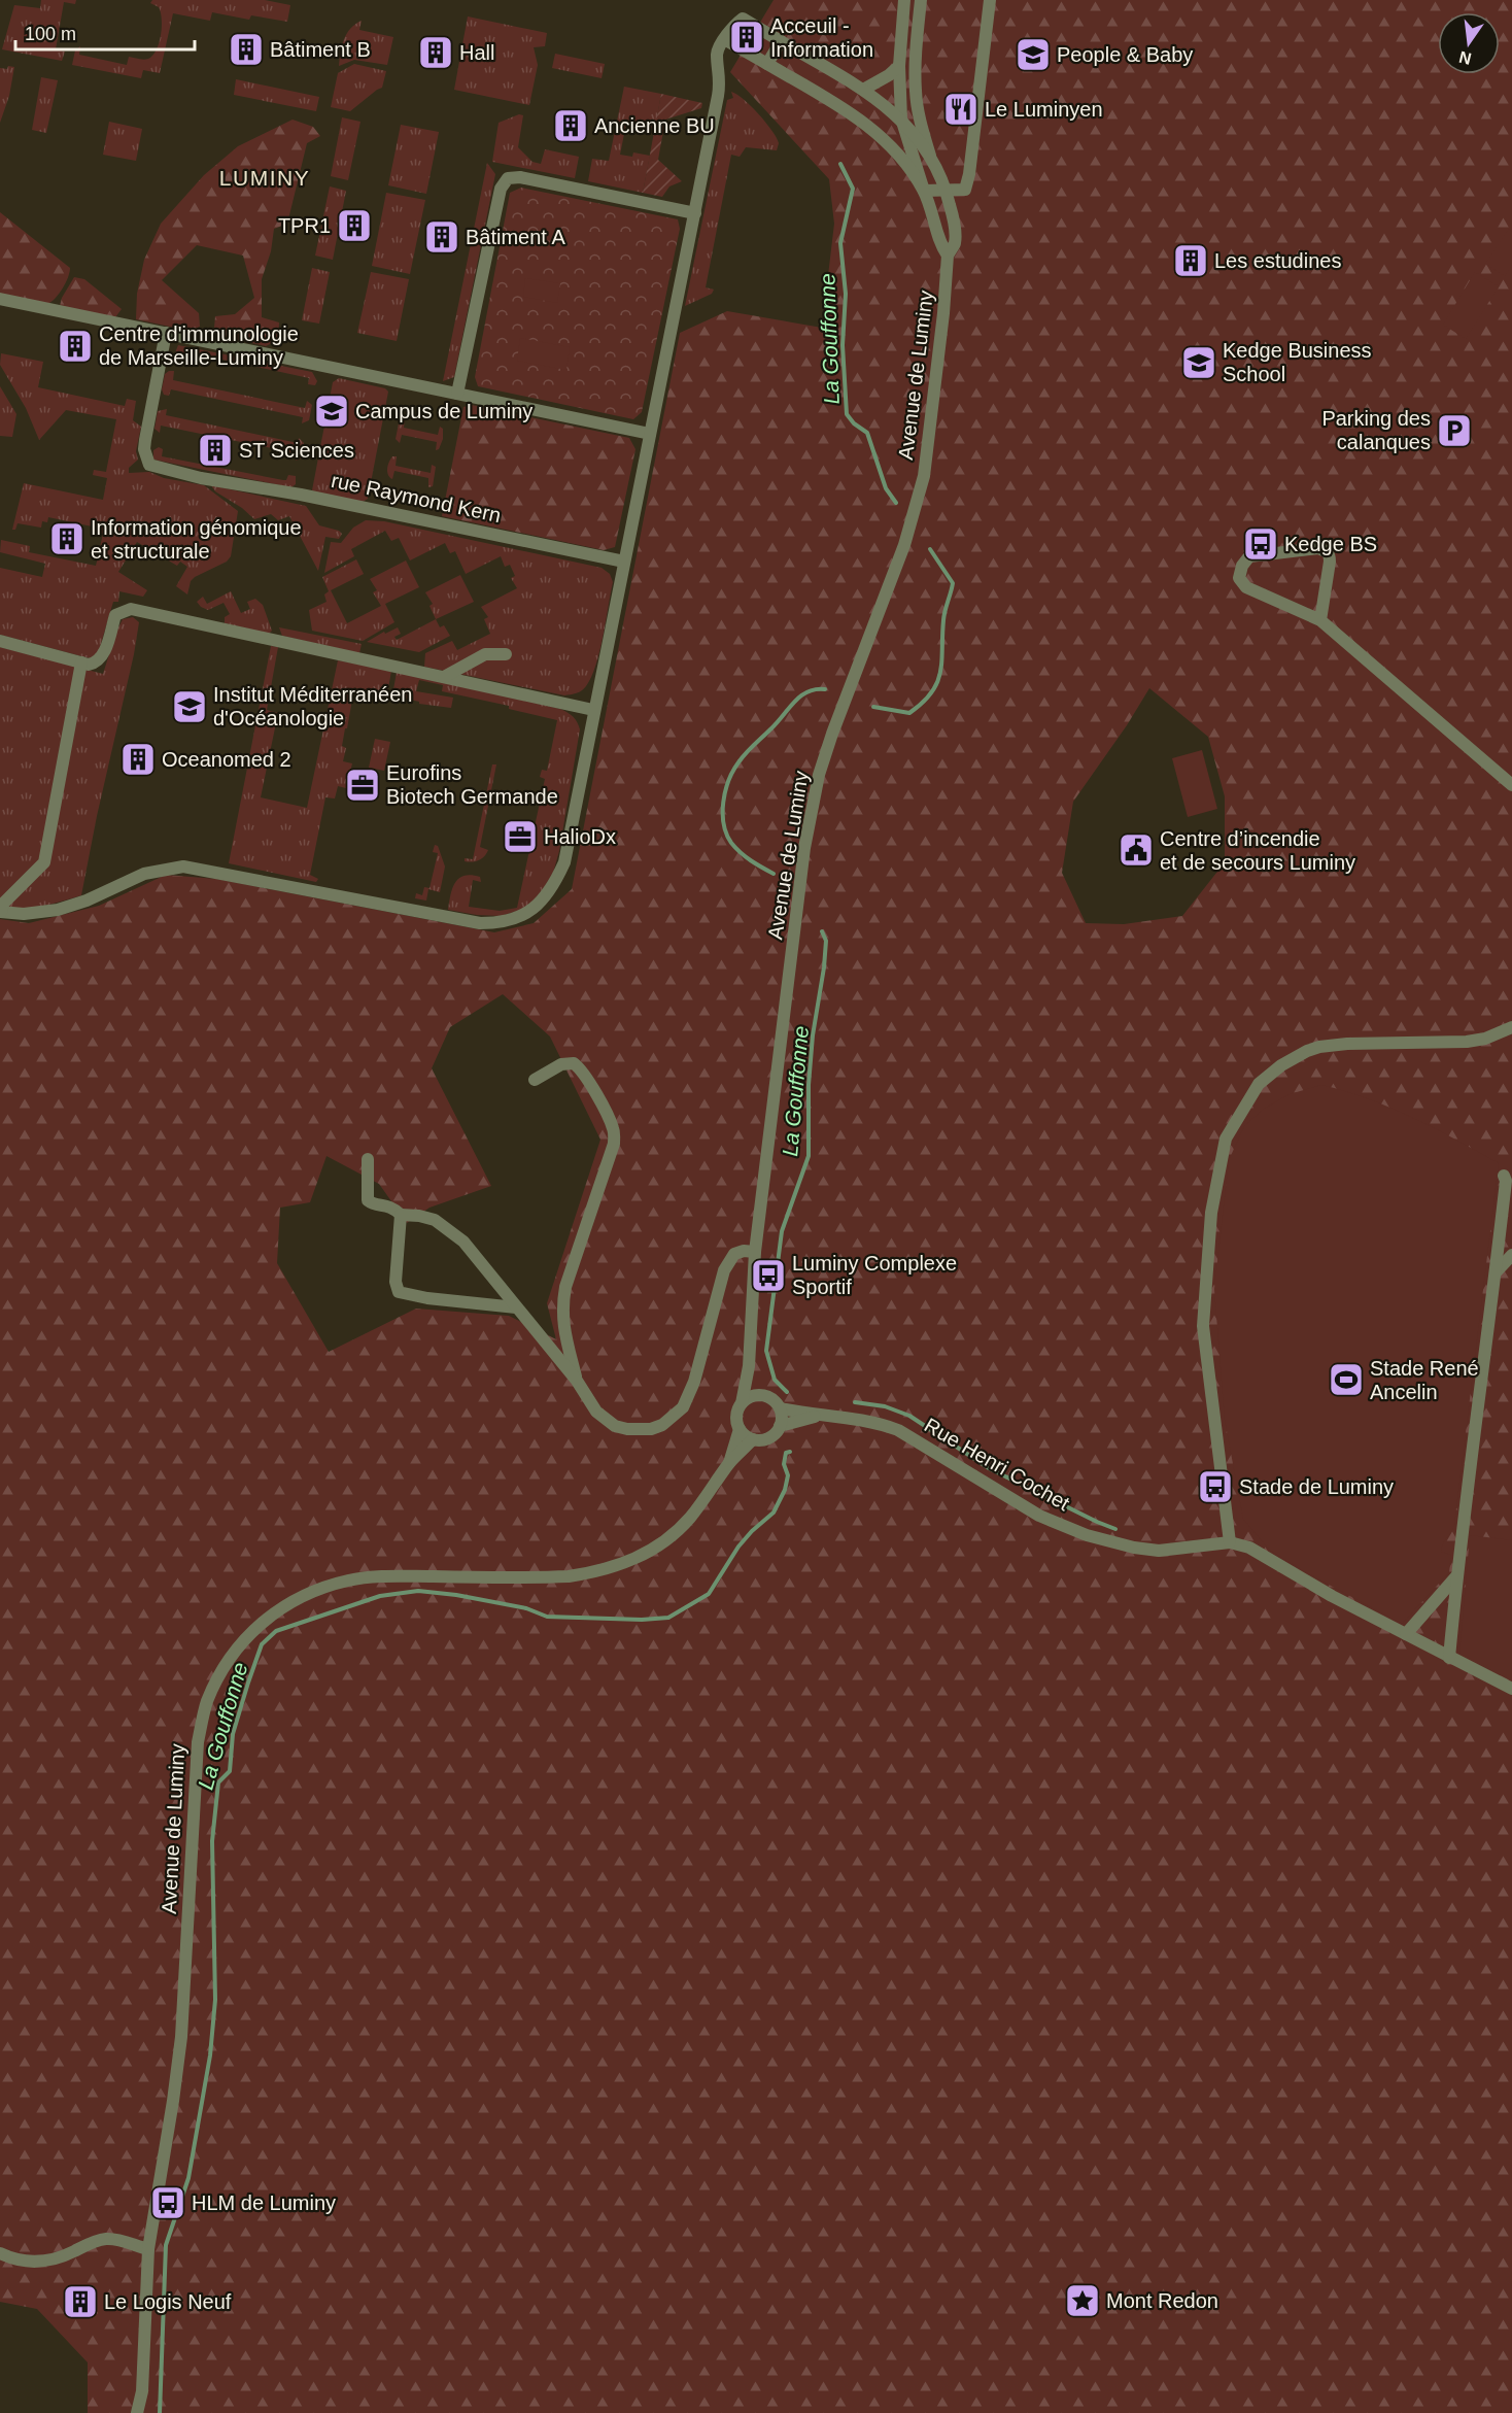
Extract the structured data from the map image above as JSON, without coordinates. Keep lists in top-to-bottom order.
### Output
{
  "streets": {
    "street": ["Avenue de Luminy", "rue Raymond Kern", "Rue Henri Cochet"]
  },
  "crossings": [
    ["Avenue de Luminy", "Rue Henri Cochet"]
  ],
  "districts": ["LUMINY"],
  "water": ["La Gouffonne"],
  "places": {
    "building": [
      "Acceuil - Information",
      "Bâtiment B",
      "Hall",
      "Ancienne BU",
      "TPR1",
      "Bâtiment A",
      "Les estudines",
      "Centre d'immunologie de Marseille-Luminy",
      "ST Sciences",
      "Information génomique et structurale",
      "Oceanomed 2",
      "Le Logis Neuf"
    ],
    "school or university": [
      "People & Baby",
      "Kedge Business School",
      "Campus de Luminy",
      "Institut Méditerranéen d'Océanologie"
    ],
    "restaurant": ["Le Luminyen"],
    "parking": ["Parking des calanques"],
    "bus stop": [
      "Kedge BS",
      "Luminy Complexe Sportif",
      "Stade de Luminy",
      "HLM de Luminy"
    ],
    "office": ["Eurofins Biotech Germande", "HalioDx"],
    "public building": ["Centre d’incendie et de secours Luminy"],
    "sports": ["Stade René Ancelin"],
    "place": ["Mont Redon"]
  },
  "scale_bar": "100 m",
  "north": "bottom"
}
